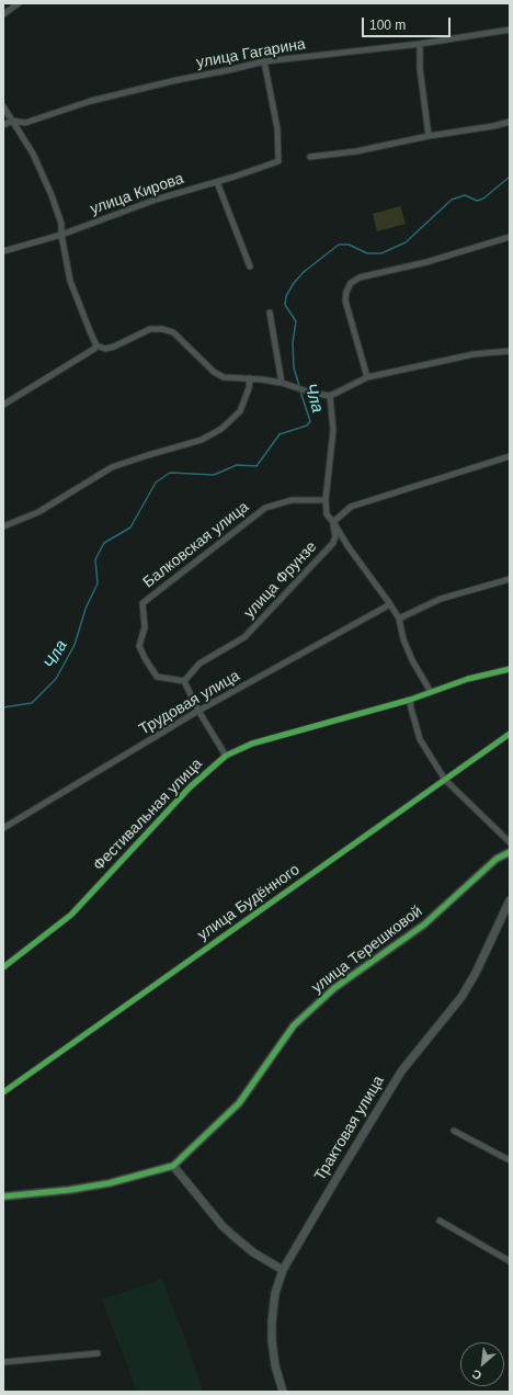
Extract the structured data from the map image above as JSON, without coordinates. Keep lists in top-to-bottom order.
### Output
{
  "streets": {
    "street": [
      "улица Гагарина",
      "улица Кирова",
      "Балковская улица",
      "улица Фрунзе",
      "Трудовая улица",
      "Фестивальная улица",
      "улица Будённого",
      "улица Терешковой",
      "Трактовая улица"
    ]
  },
  "crossings": [
    ["улица Гагарина", "улица Кирова"],
    ["Балковская улица", "улица Фрунзе"]
  ],
  "water": ["Чла"],
  "scale_bar": "100 m",
  "north": "bottom left"
}
